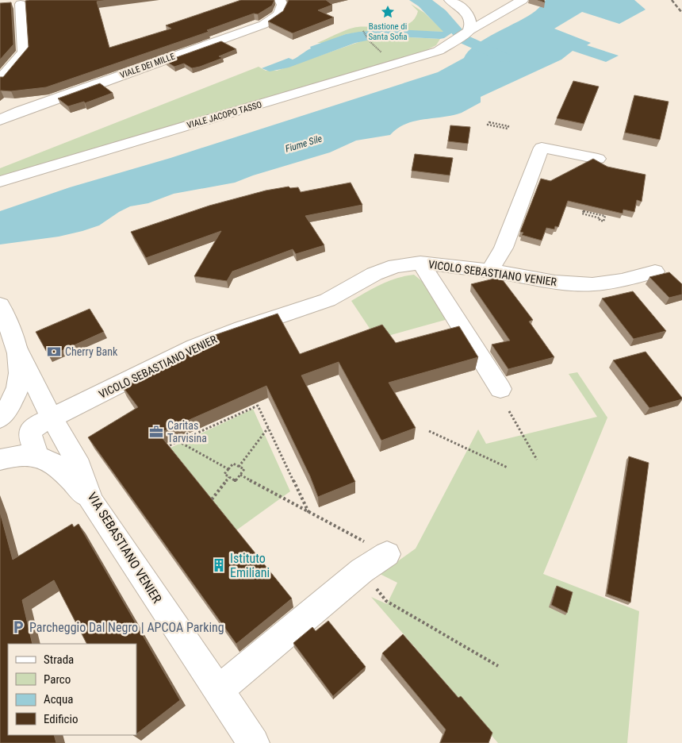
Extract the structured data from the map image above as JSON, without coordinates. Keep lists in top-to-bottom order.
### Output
{
  "streets": {
    "street": [
      "VIALE DEI MILLE",
      "VIALE JACOPO TASSO",
      "VICOLO SEBASTIANO VENIER",
      "VIA SEBASTIANO VENIER"
    ]
  },
  "crossings": [
    ["VICOLO SEBASTIANO VENIER", "VIA SEBASTIANO VENIER"]
  ],
  "water": ["Fiume Sile"],
  "places": {
    "place": ["Bastione di Santa Sofia"],
    "bank": ["Cherry Bank"],
    "office": ["Caritas Tarvisina"],
    "building": ["Istituto Emiliani"],
    "parking": ["Parcheggio Dal Negro | APCOA Parking"]
  },
  "legend": [
    "Strada",
    "Parco",
    "Acqua",
    "Edificio"
  ]
}
